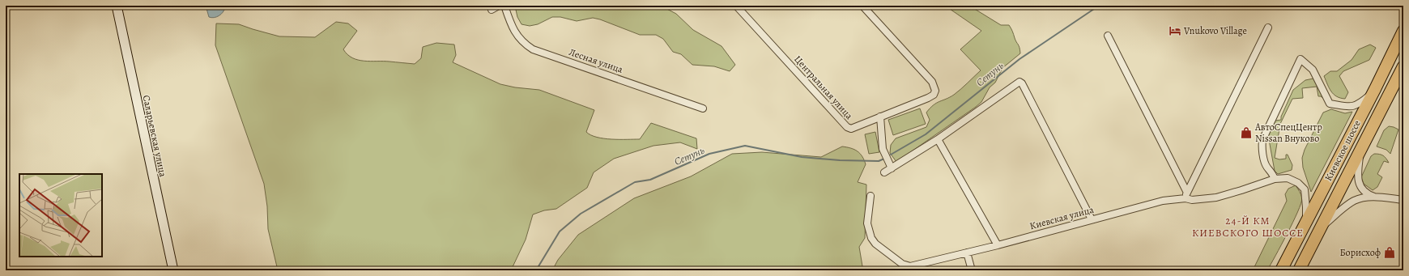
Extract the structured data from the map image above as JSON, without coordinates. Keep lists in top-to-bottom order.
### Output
{
  "streets": {
    "highway": ["Киевское шоссе"],
    "street": [
      "Лесная улица",
      "Центральная улица",
      "Саларьевская улица",
      "Киевская улица"
    ]
  },
  "crossings": [
    ["Киевское шоссе", "Киевская улица"]
  ],
  "districts": ["24-Й КМ КИЕВСКОГО ШОССЕ"],
  "water": ["Сетунь"],
  "places": {
    "hotel": ["Vnukovo Village"],
    "shop": ["АвтоСпецЦентр Nissan Внуково", "Борисхоф"]
  }
}
